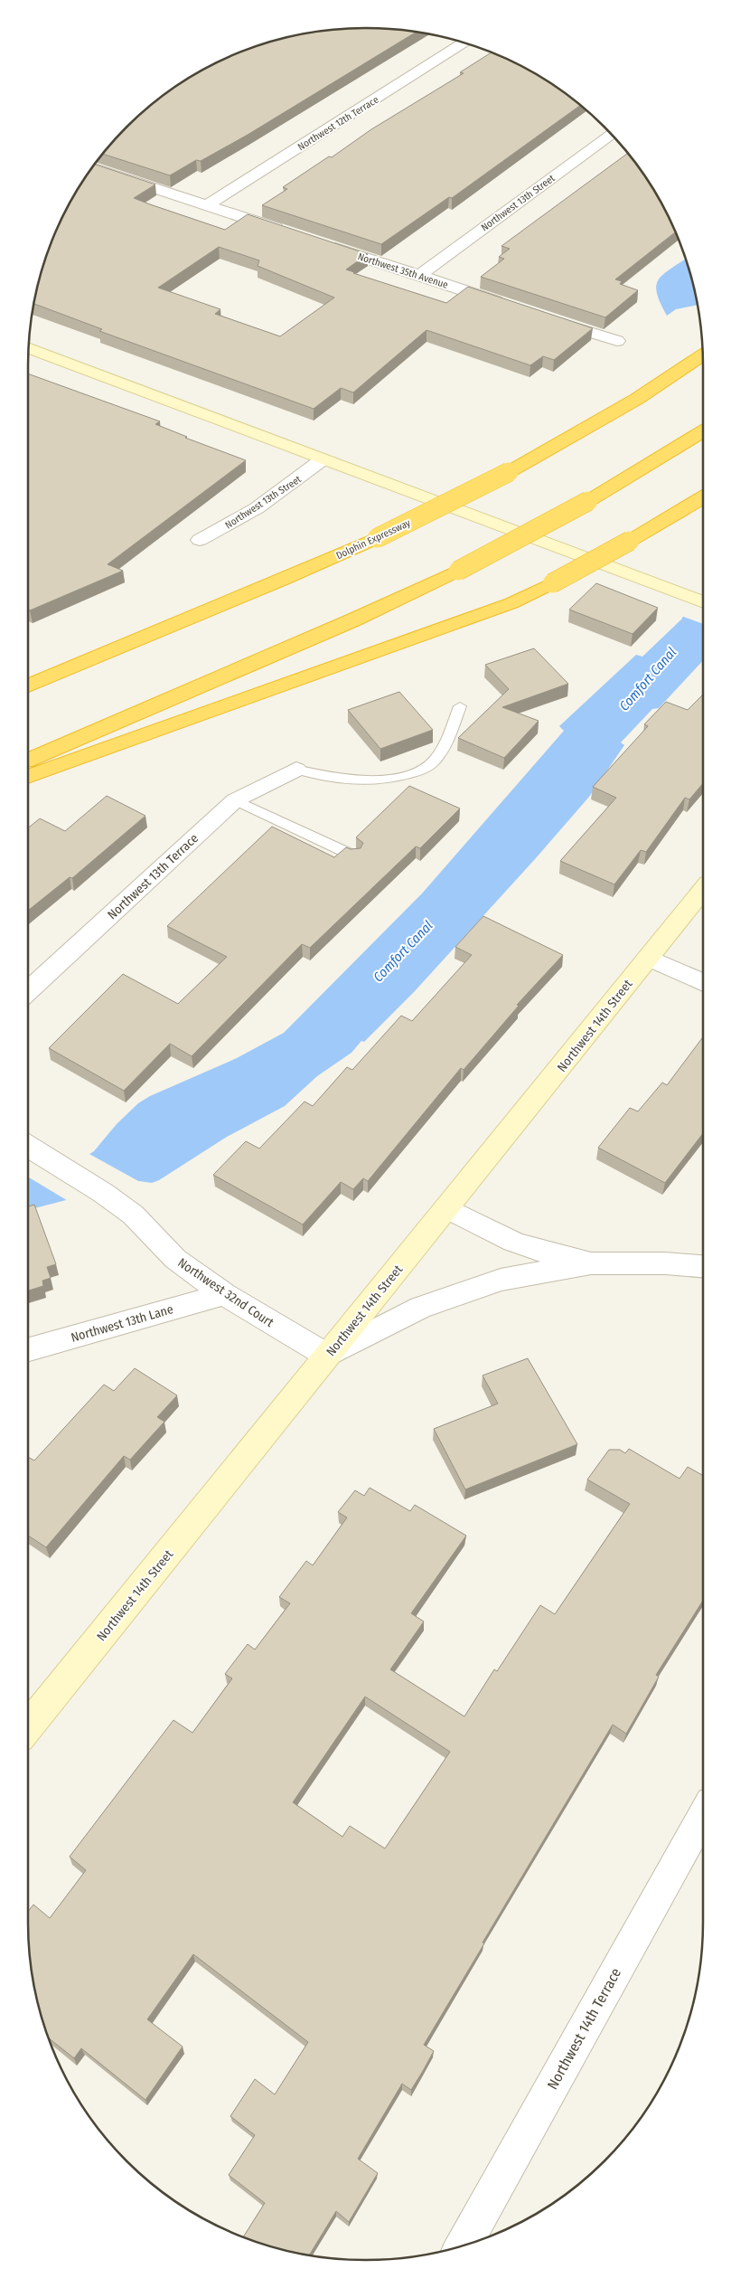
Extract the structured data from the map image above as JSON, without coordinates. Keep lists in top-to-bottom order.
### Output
{
  "streets": {
    "highway": ["Dolphin Expressway"],
    "street": [
      "Northwest 12th Terrace",
      "Northwest 13th Street",
      "Northwest 35th Avenue",
      "Northwest 13th Terrace",
      "Northwest 14th Street",
      "Northwest 32nd Court",
      "Northwest 13th Lane",
      "Northwest 14th Terrace"
    ]
  },
  "crossings": [
    ["Northwest 13th Street", "Northwest 35th Avenue"],
    ["Northwest 14th Street", "Northwest 32nd Court"],
    ["Northwest 32nd Court", "Northwest 13th Lane"]
  ],
  "water": ["Comfort Canal"]
}
